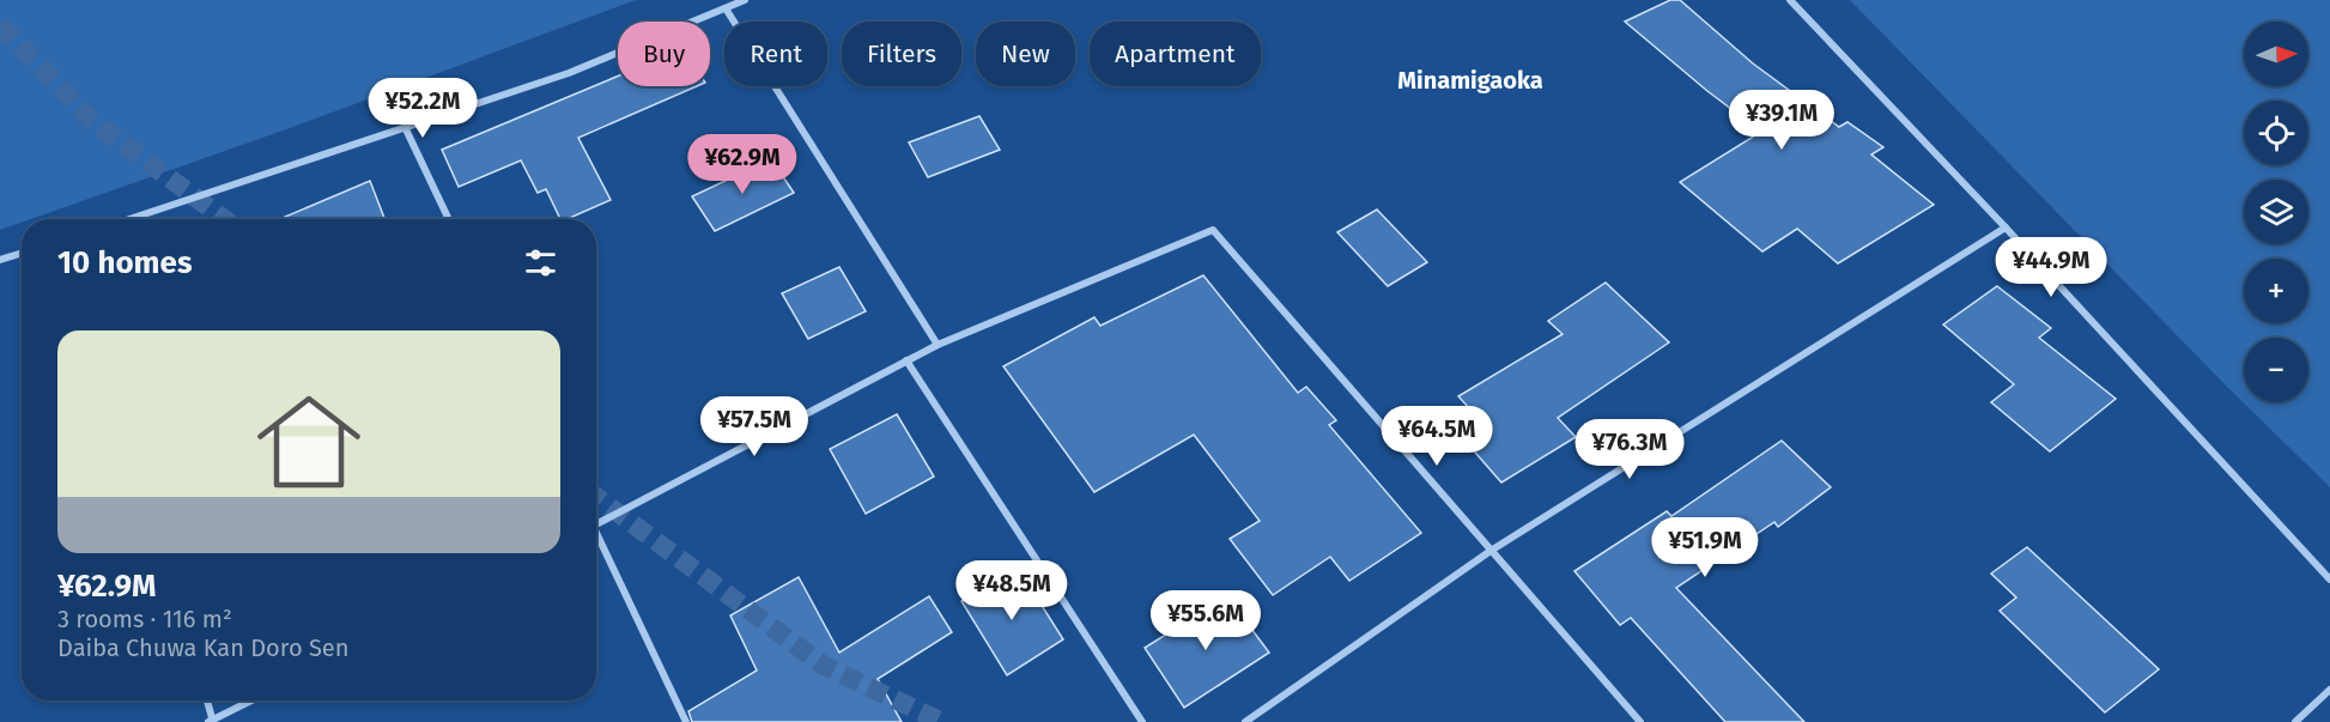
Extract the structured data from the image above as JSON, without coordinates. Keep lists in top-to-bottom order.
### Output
{
  "districts": ["Minamigaoka"],
  "north": "right",
  "page": {
    "map_buttons": ["+", "−"],
    "chip": [
      "Buy",
      "Rent",
      "Filters",
      "New",
      "Apartment"
    ],
    "price": [
      "¥52.2M",
      "¥39.1M",
      "¥62.9M",
      "¥44.9M",
      "¥57.5M",
      "¥64.5M",
      "¥76.3M",
      "¥51.9M",
      "¥48.5M",
      "¥55.6M"
    ],
    "heading": "10 homes",
    "list": [
      {
        "name": "¥62.9M",
        "note": "3 rooms · 116 m² · Daiba Chuwa Kan Doro Sen"
      }
    ]
  }
}
